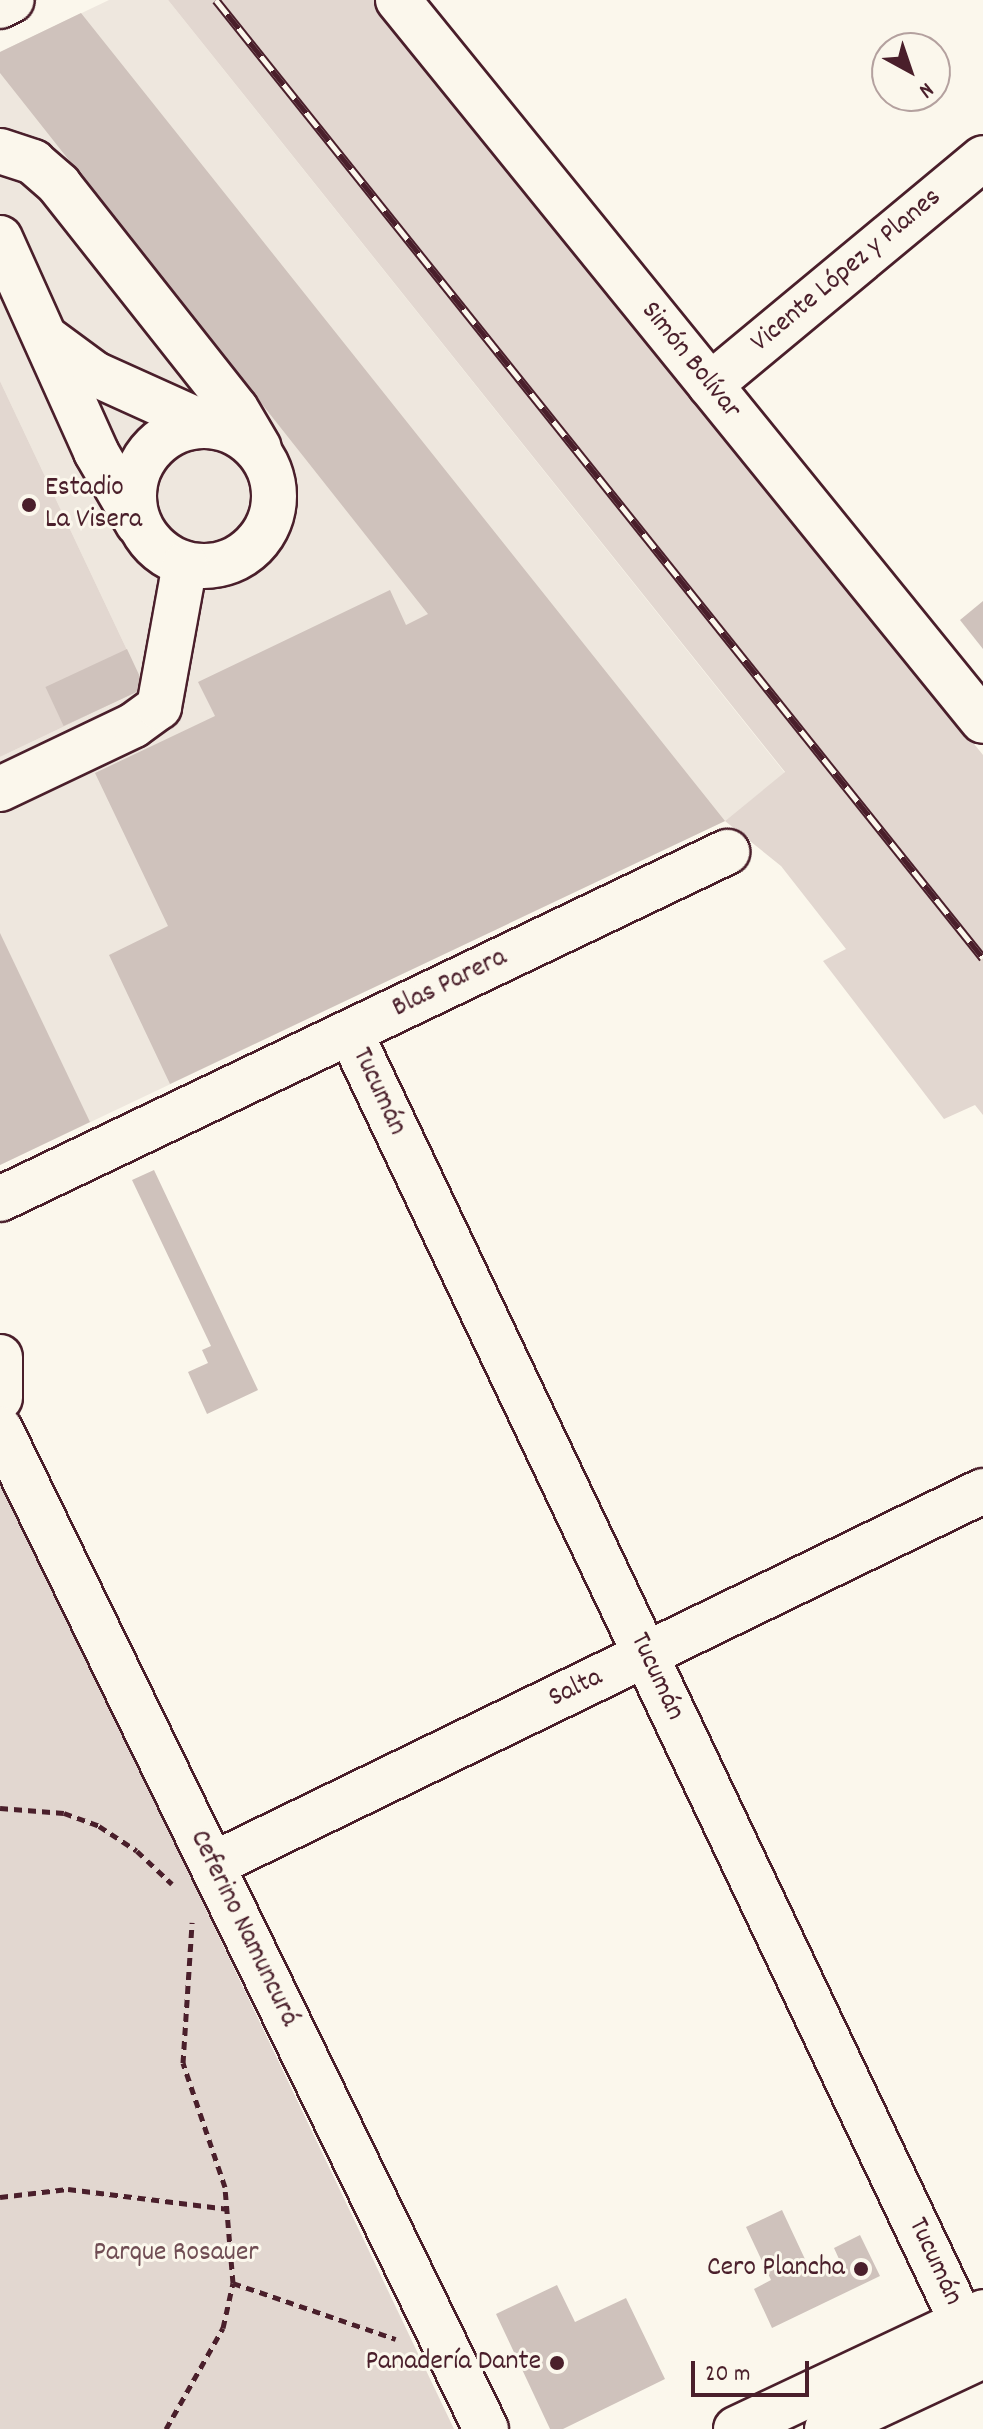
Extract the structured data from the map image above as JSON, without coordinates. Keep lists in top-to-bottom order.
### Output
{
  "streets": {
    "street": [
      "Vicente López y Planes",
      "Simón Bolívar",
      "Blas Parera",
      "Tucumán",
      "Salta",
      "Ceferino Namuncurá"
    ]
  },
  "crossings": [
    ["Vicente López y Planes", "Simón Bolívar"],
    ["Blas Parera", "Tucumán"],
    ["Tucumán", "Salta"],
    ["Salta", "Ceferino Namuncurá"]
  ],
  "parks": ["Parque Rosauer"],
  "places": ["Estadio La Visera", "Cero Plancha", "Panadería Dante"],
  "scale_bar": "20 m",
  "north": "bottom right"
}
